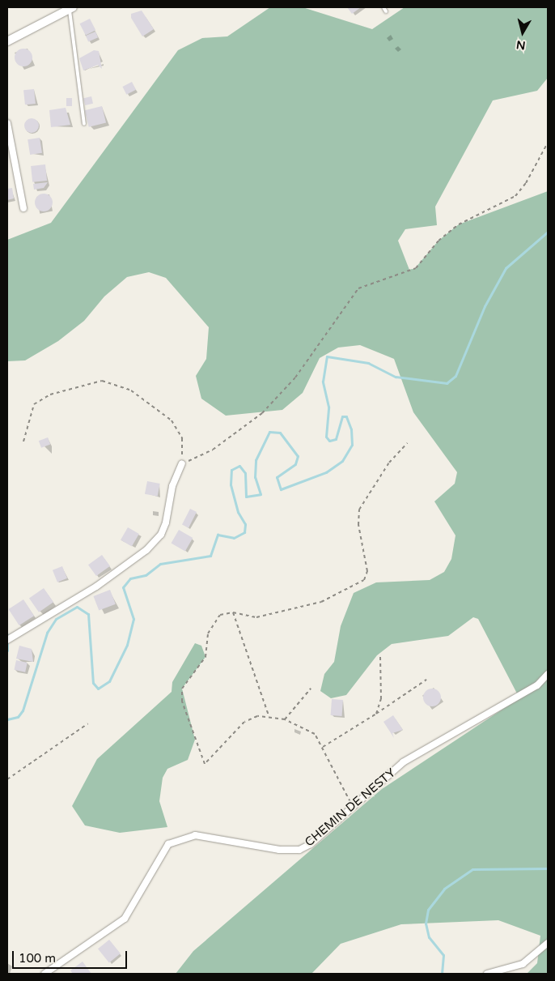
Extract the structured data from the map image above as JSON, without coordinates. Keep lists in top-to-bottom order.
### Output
{
  "streets": {
    "street": ["CHEMIN DE NESTY"]
  },
  "scale_bar": "100 m",
  "north": "bottom"
}
